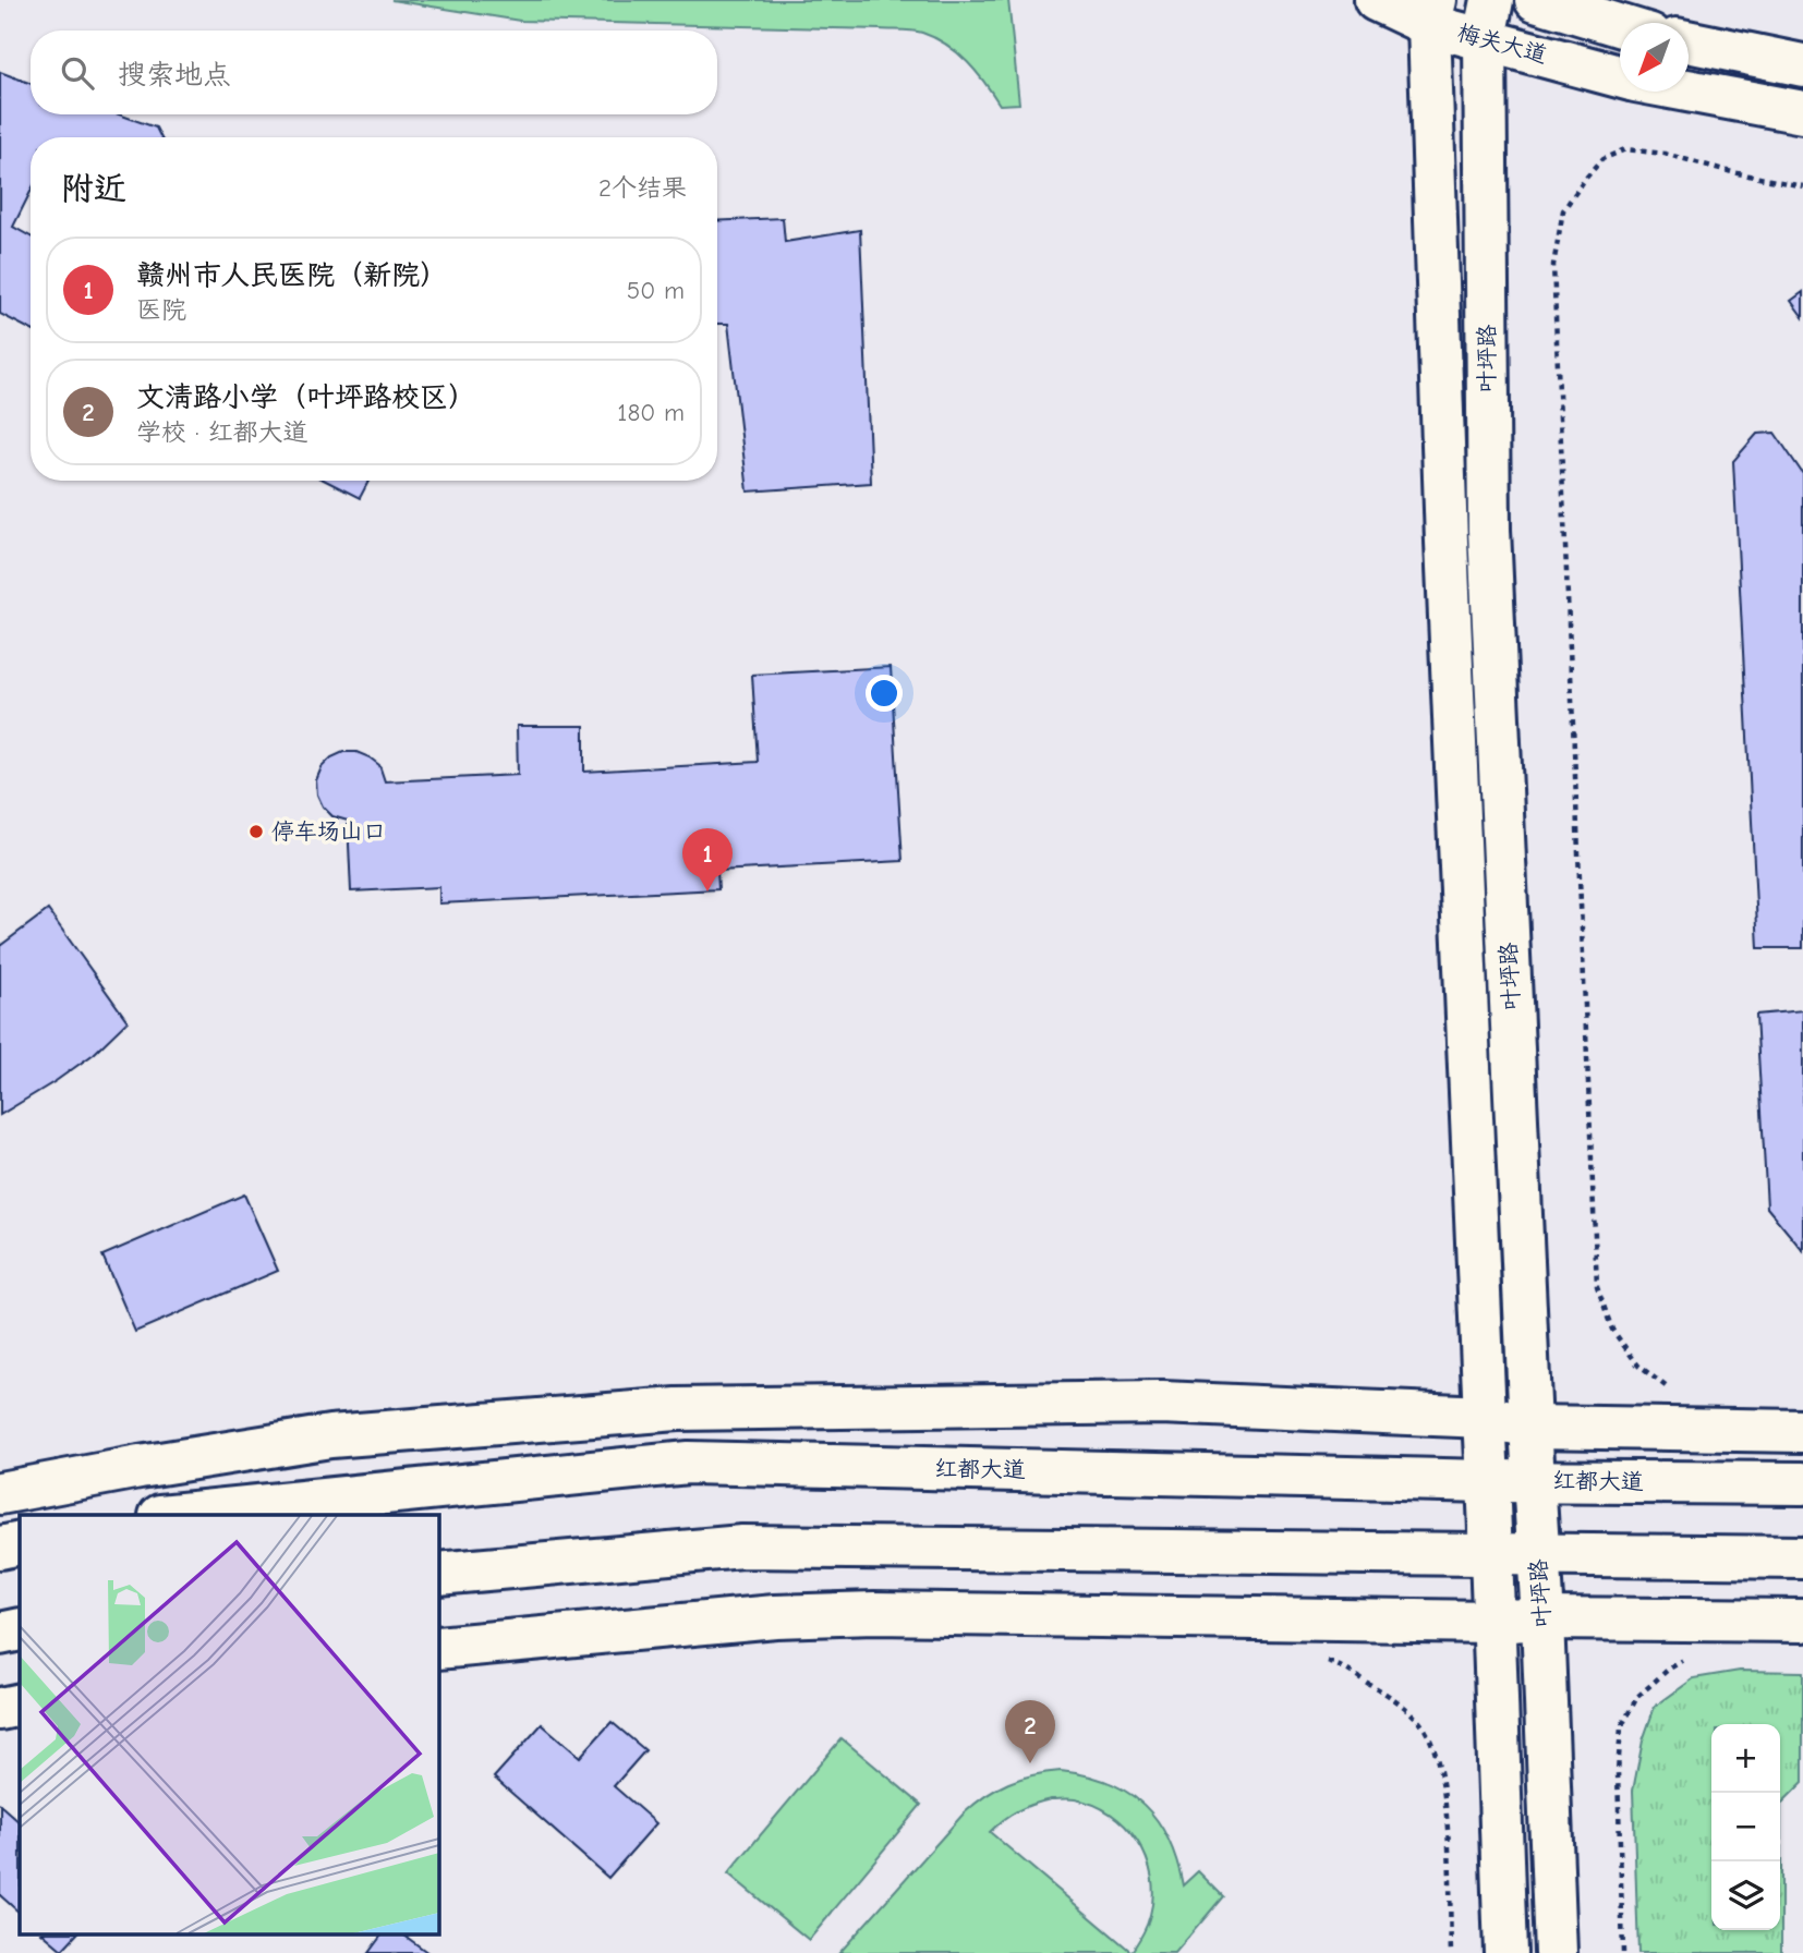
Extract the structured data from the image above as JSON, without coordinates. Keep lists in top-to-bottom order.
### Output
{
  "streets": {
    "street": ["梅关大道", "叶坪路", "红都大道"]
  },
  "crossings": [
    ["梅关大道", "叶坪路"],
    ["叶坪路", "红都大道"]
  ],
  "places": ["停车场山口"],
  "north": "bottom left",
  "page": {
    "search": "搜索地点",
    "heading": ["附近", "2个结果"],
    "list": [
      {
        "mark": "1",
        "name": "赣州市人民医院（新院）",
        "note": "医院",
        "value": "50 m"
      },
      {
        "mark": "2",
        "name": "文清路小学（叶坪路校区）",
        "note": "学校 · 红都大道",
        "value": "180 m"
      }
    ],
    "pins": ["1", "2"],
    "map_buttons": ["+", "−"]
  }
}
